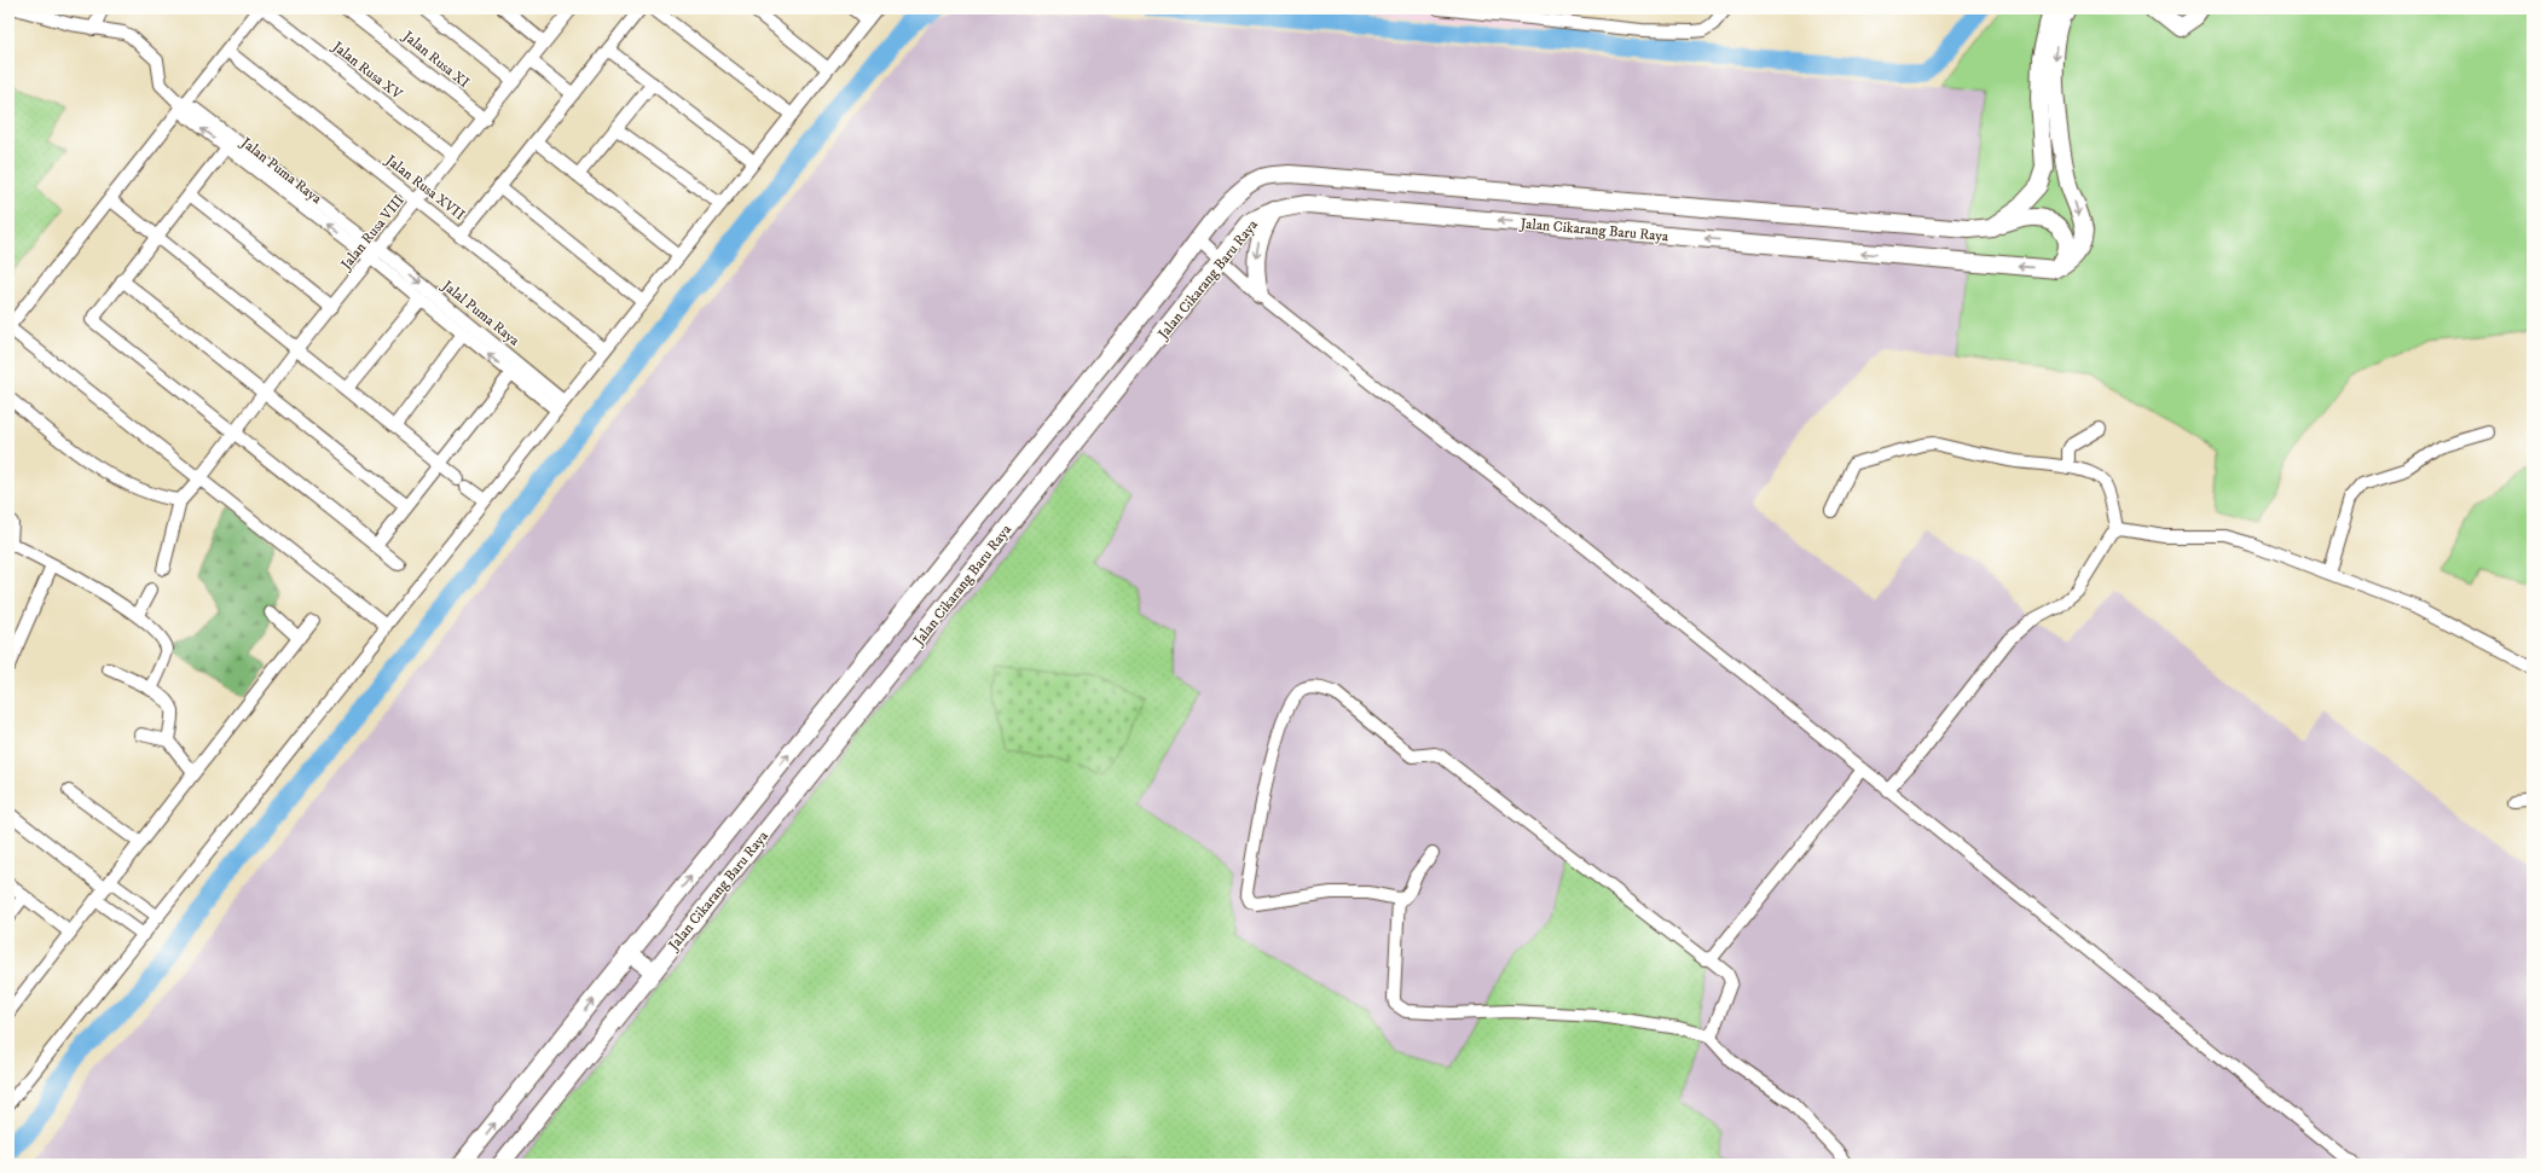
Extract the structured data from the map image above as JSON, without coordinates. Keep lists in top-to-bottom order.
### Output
{
  "streets": {
    "main road": ["Jalan Cikarang Baru Raya"],
    "street": [
      "Jalan Rusa XI",
      "Jalan Rusa XV",
      "Jalan Puma Raya",
      "Jalan Rusa XVII",
      "Jalan Rusa VIII",
      "Jalal Puma Raya"
    ]
  },
  "crossings": [
    ["Jalan Rusa XI", "Jalan Rusa VIII"],
    ["Jalan Rusa XV", "Jalan Rusa VIII"],
    ["Jalan Puma Raya", "Jalan Rusa VIII"],
    ["Jalan Puma Raya", "Jalal Puma Raya"],
    ["Jalan Rusa XVII", "Jalan Rusa VIII"],
    ["Jalan Rusa VIII", "Jalal Puma Raya"]
  ],
  "one_way": ["Jalal Puma Raya"]
}
